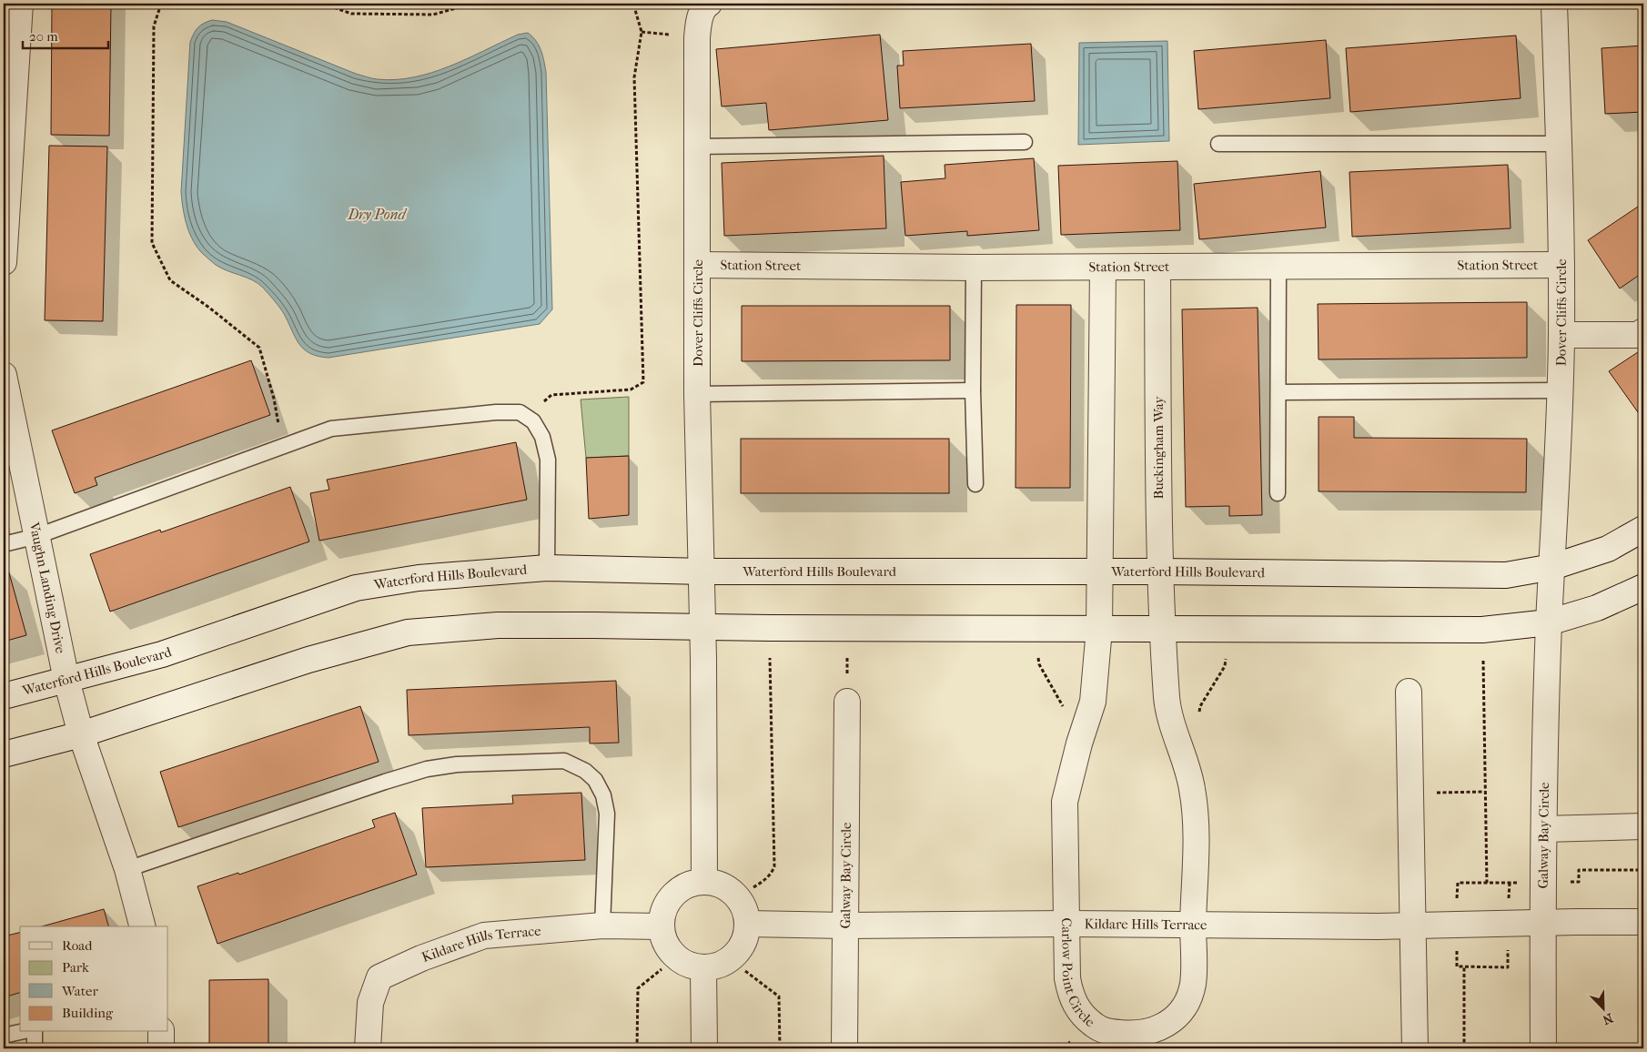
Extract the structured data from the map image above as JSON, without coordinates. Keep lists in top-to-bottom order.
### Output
{
  "streets": {
    "street": [
      "Station Street",
      "Dover Cliffs Circle",
      "Buckingham Way",
      "Waterford Hills Boulevard",
      "Vaughn Landing Drive",
      "Galway Bay Circle",
      "Kildare Hills Terrace",
      "Carlow Point Circle"
    ]
  },
  "crossings": [
    ["Station Street", "Dover Cliffs Circle"],
    ["Station Street", "Buckingham Way"],
    ["Dover Cliffs Circle", "Waterford Hills Boulevard"],
    ["Dover Cliffs Circle", "Galway Bay Circle"],
    ["Buckingham Way", "Waterford Hills Boulevard"],
    ["Buckingham Way", "Carlow Point Circle"],
    ["Waterford Hills Boulevard", "Vaughn Landing Drive"],
    ["Waterford Hills Boulevard", "Carlow Point Circle"],
    ["Galway Bay Circle", "Kildare Hills Terrace"],
    ["Kildare Hills Terrace", "Carlow Point Circle"]
  ],
  "water": ["Dry Pond"],
  "legend": [
    "Road",
    "Park",
    "Water",
    "Building"
  ],
  "scale_bar": "20 m",
  "north": "bottom right"
}
